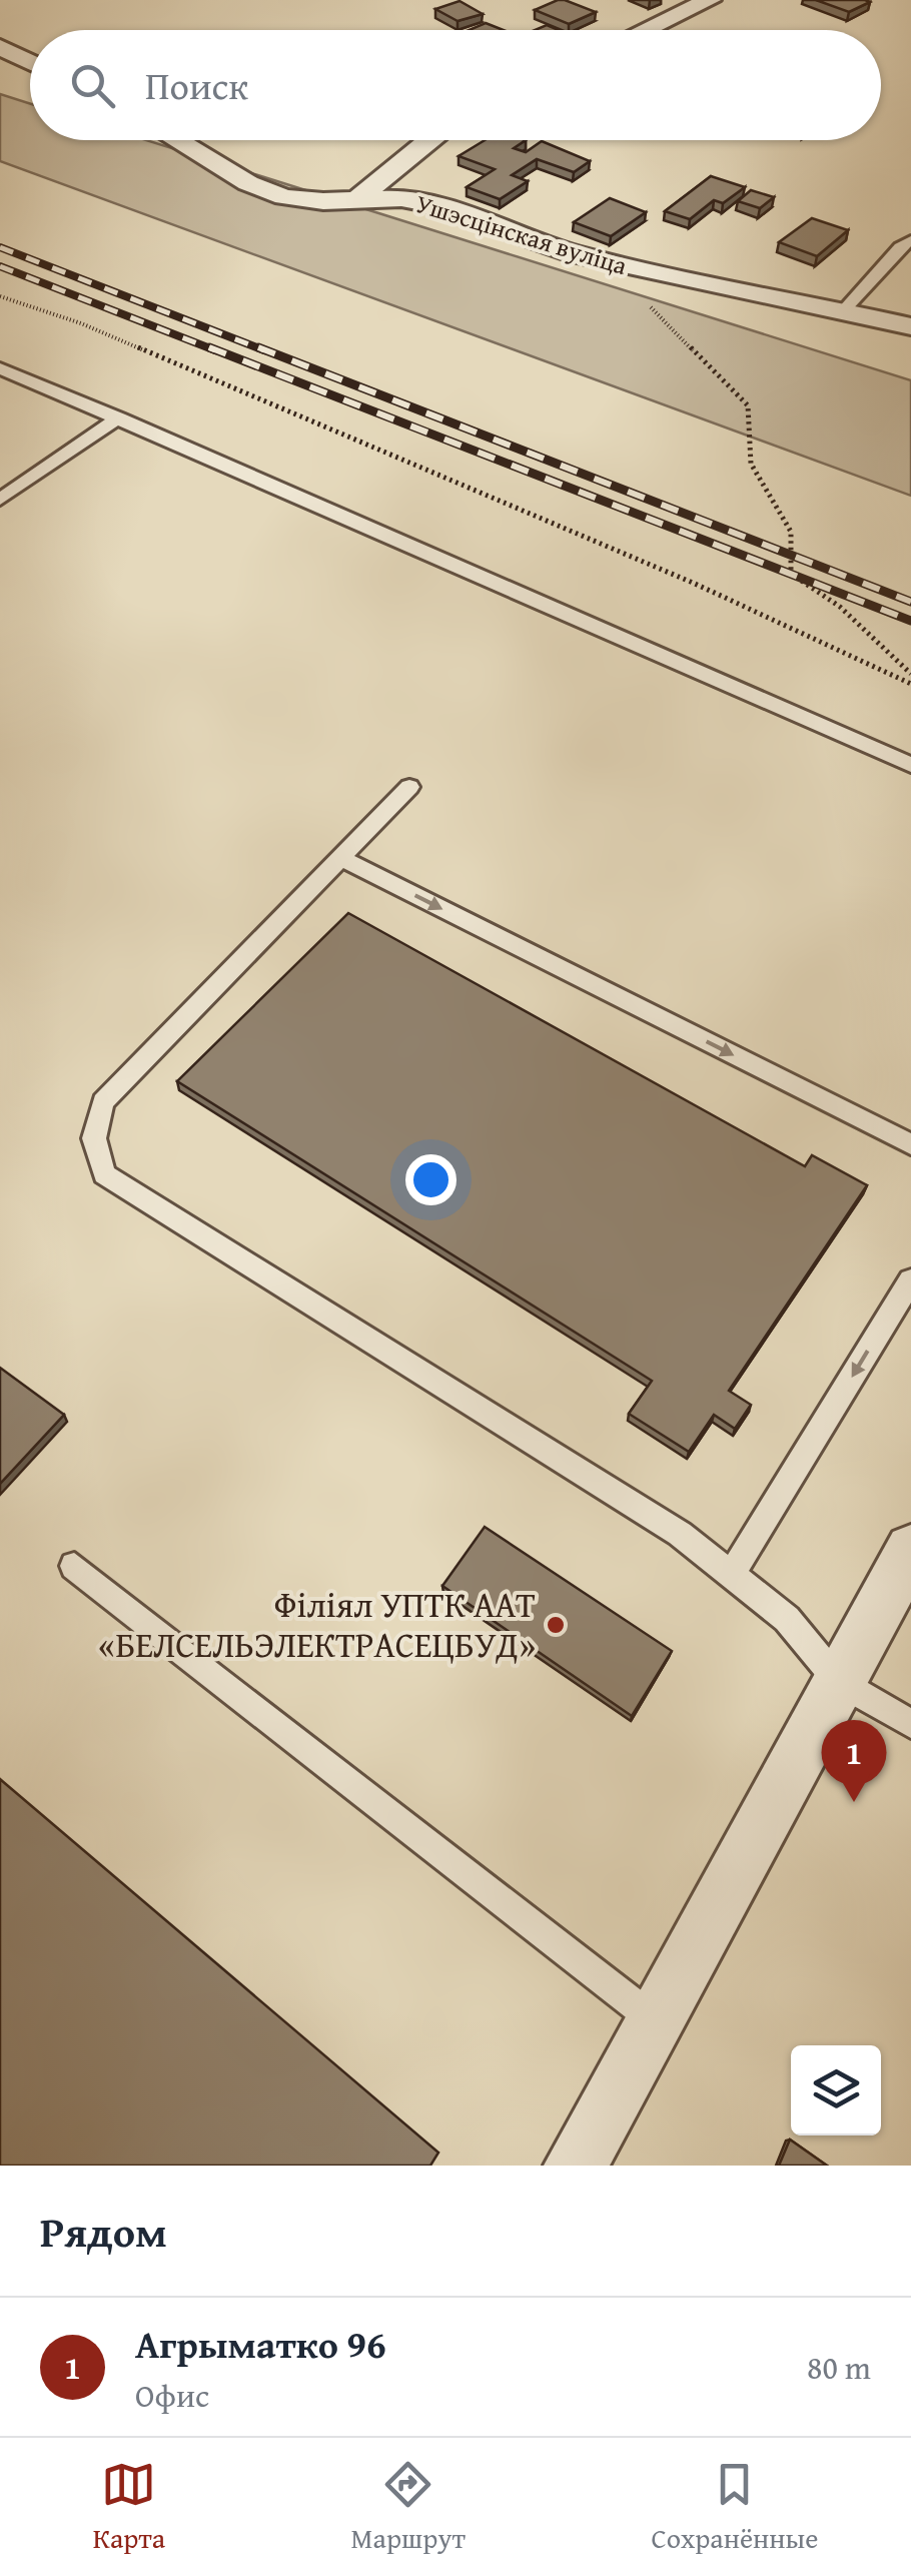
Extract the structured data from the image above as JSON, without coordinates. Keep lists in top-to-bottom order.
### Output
{
  "streets": {
    "street": ["Ушэсцінская вуліца"]
  },
  "places": ["Філіял УПТК ААТ «БЕЛСЕЛЬЭЛЕКТРАСЕЦБУД»"],
  "page": {
    "search": "Поиск",
    "pins": "1",
    "heading": "Рядом",
    "list": [
      {
        "mark": "1",
        "name": "Агрыматко 96",
        "note": "Офис",
        "value": "80 m"
      }
    ],
    "nav": ["Карта", "Маршрут", "Сохранённые"]
  }
}
